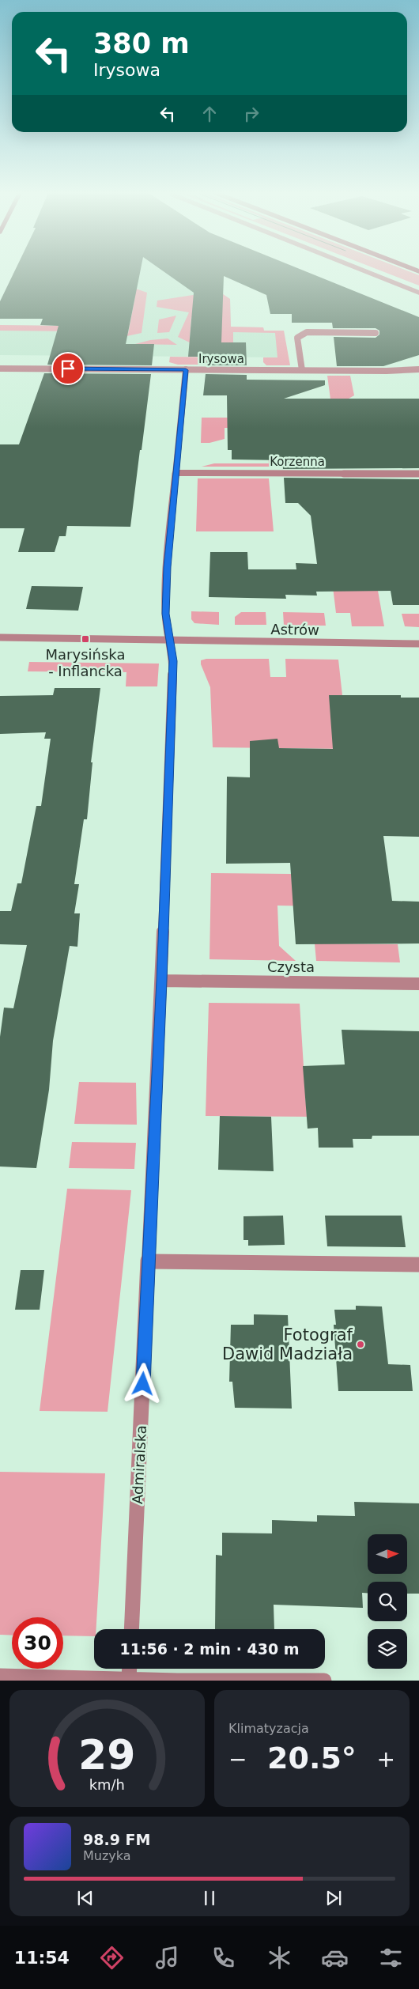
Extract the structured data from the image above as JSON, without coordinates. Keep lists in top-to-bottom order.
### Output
{
  "streets": {
    "street": [
      "Irysowa",
      "Korzenna",
      "Astrów",
      "Czysta",
      "Admiralska"
    ]
  },
  "crossings": [
    ["Irysowa", "Admiralska"],
    ["Korzenna", "Admiralska"],
    ["Astrów", "Admiralska"],
    ["Czysta", "Admiralska"]
  ],
  "places": {
    "transit": ["Marysińska - Inflancka"],
    "other": ["Fotograf Dawid Madziała"]
  },
  "north": "right",
  "page": {
    "turn": ["380 m", "Irysowa"],
    "limit": "30",
    "trip": "11:56 · 2 min · 430 m",
    "tile": "Klimatyzacja",
    "heat": ["−", "20.5°", "+"],
    "song": ["98.9 FM", "Muzyka"],
    "tabs": "11:54",
    "gauge": ["29", "km/h"]
  }
}
